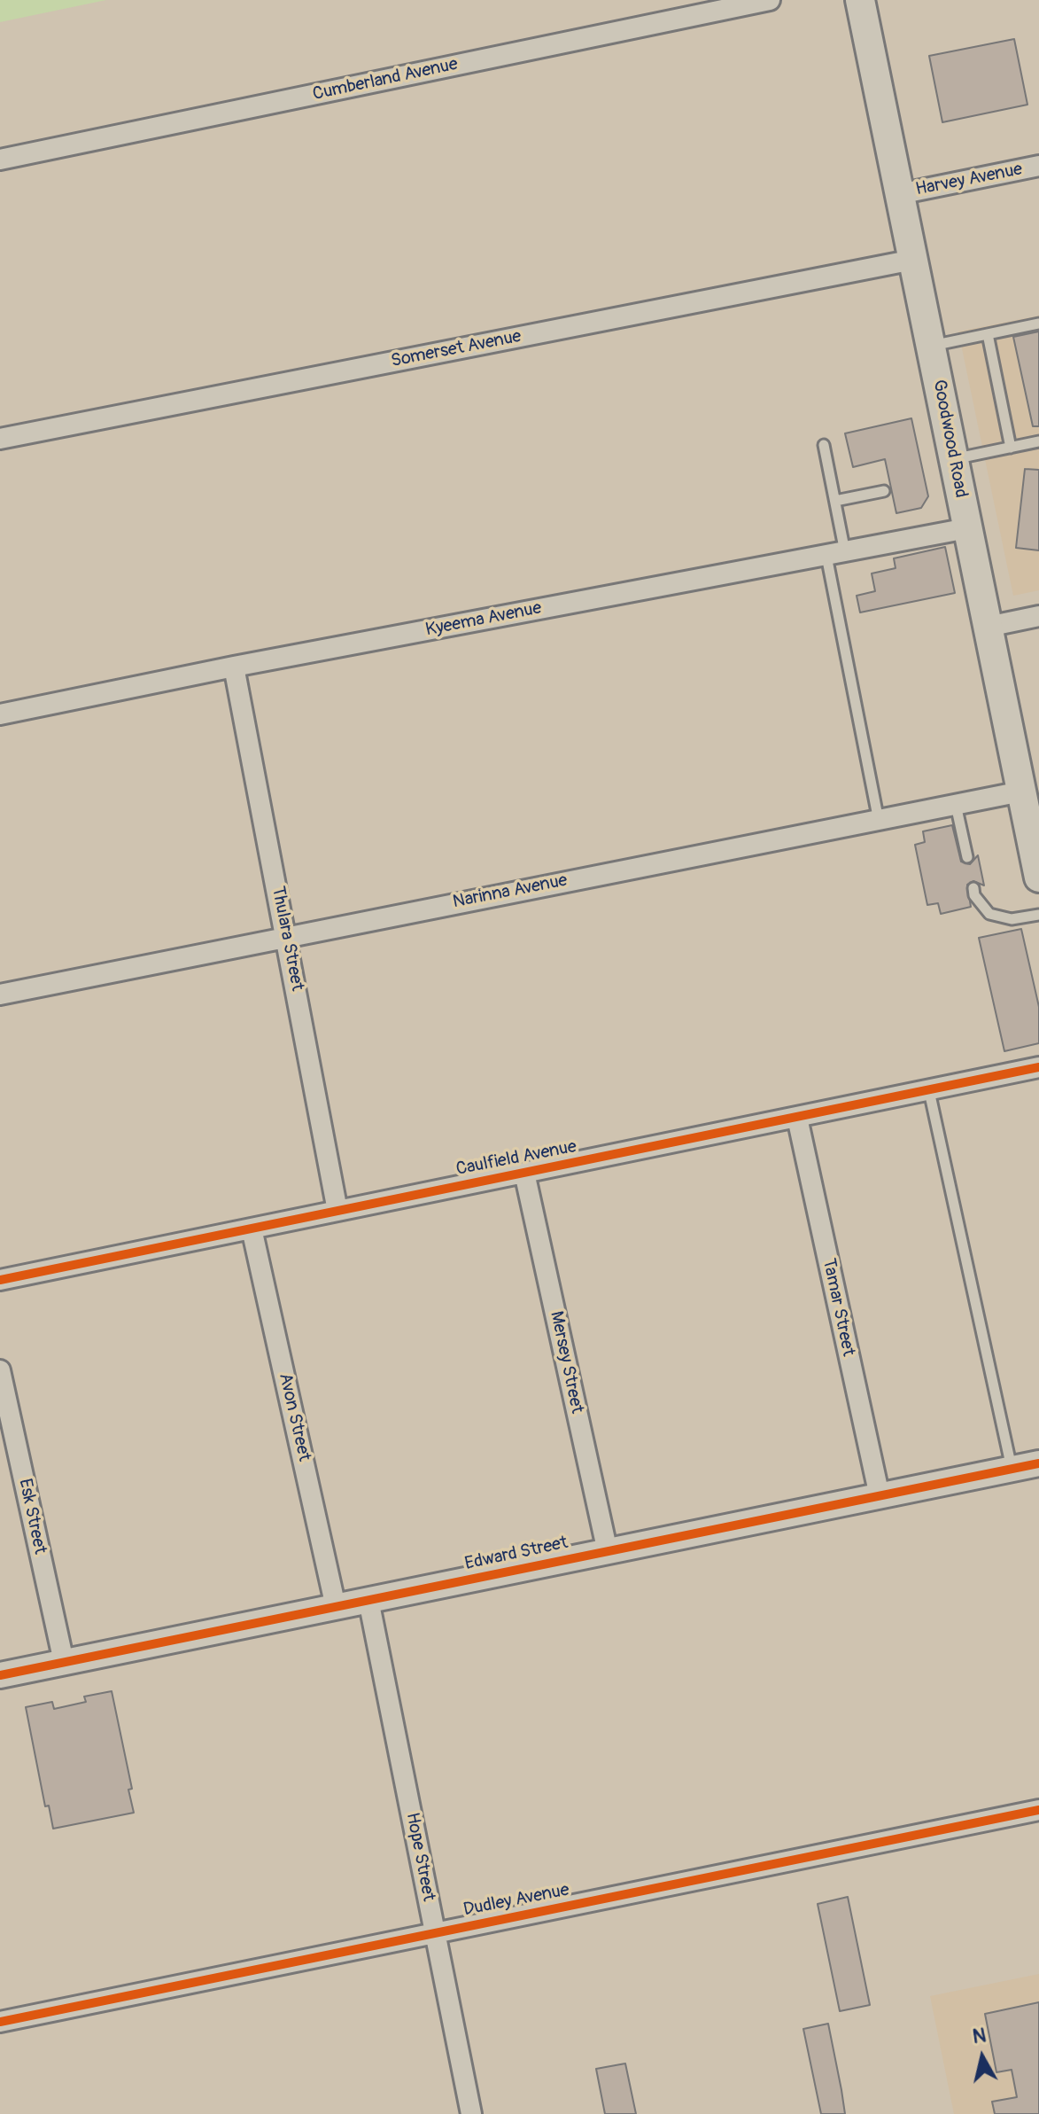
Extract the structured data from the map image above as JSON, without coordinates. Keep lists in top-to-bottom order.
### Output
{
  "streets": {
    "main road": ["Goodwood Road"],
    "street": [
      "Cumberland Avenue",
      "Harvey Avenue",
      "Somerset Avenue",
      "Kyeema Avenue",
      "Narinna Avenue",
      "Thulara Street",
      "Caulfield Avenue",
      "Tamar Street",
      "Mersey Street",
      "Avon Street",
      "Esk Street",
      "Edward Street",
      "Hope Street",
      "Dudley Avenue"
    ]
  },
  "crossings": [
    ["Harvey Avenue", "Goodwood Road"],
    ["Somerset Avenue", "Goodwood Road"],
    ["Goodwood Road", "Kyeema Avenue"],
    ["Goodwood Road", "Narinna Avenue"],
    ["Kyeema Avenue", "Thulara Street"],
    ["Narinna Avenue", "Thulara Street"],
    ["Thulara Street", "Caulfield Avenue"],
    ["Caulfield Avenue", "Tamar Street"],
    ["Caulfield Avenue", "Mersey Street"],
    ["Caulfield Avenue", "Avon Street"],
    ["Tamar Street", "Edward Street"],
    ["Mersey Street", "Edward Street"],
    ["Avon Street", "Edward Street"],
    ["Esk Street", "Edward Street"],
    ["Edward Street", "Hope Street"],
    ["Hope Street", "Dudley Avenue"]
  ],
  "north": "top"
}
